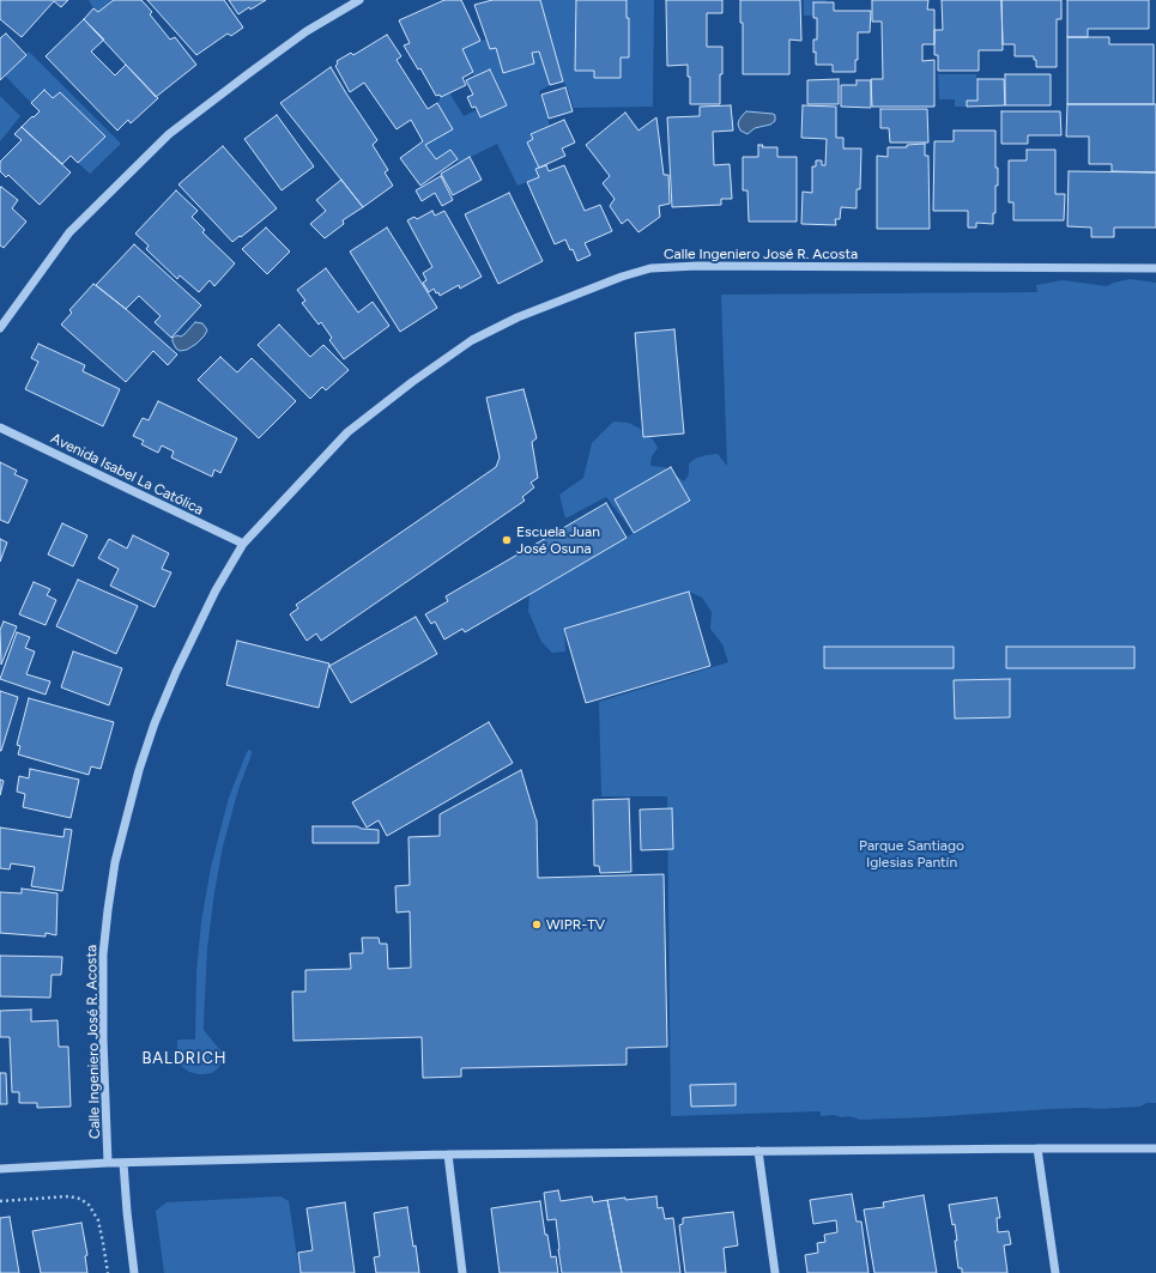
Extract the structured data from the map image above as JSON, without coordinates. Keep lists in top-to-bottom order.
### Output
{
  "streets": {
    "street": ["Calle Ingeniero José R. Acosta", "Avenida Isabel La Católica"]
  },
  "crossings": [
    ["Calle Ingeniero José R. Acosta", "Avenida Isabel La Católica"]
  ],
  "districts": ["BALDRICH"],
  "parks": ["Parque Santiago Iglesias Pantín"],
  "places": ["Escuela Juan José Osuna", "WIPR-TV"]
}
